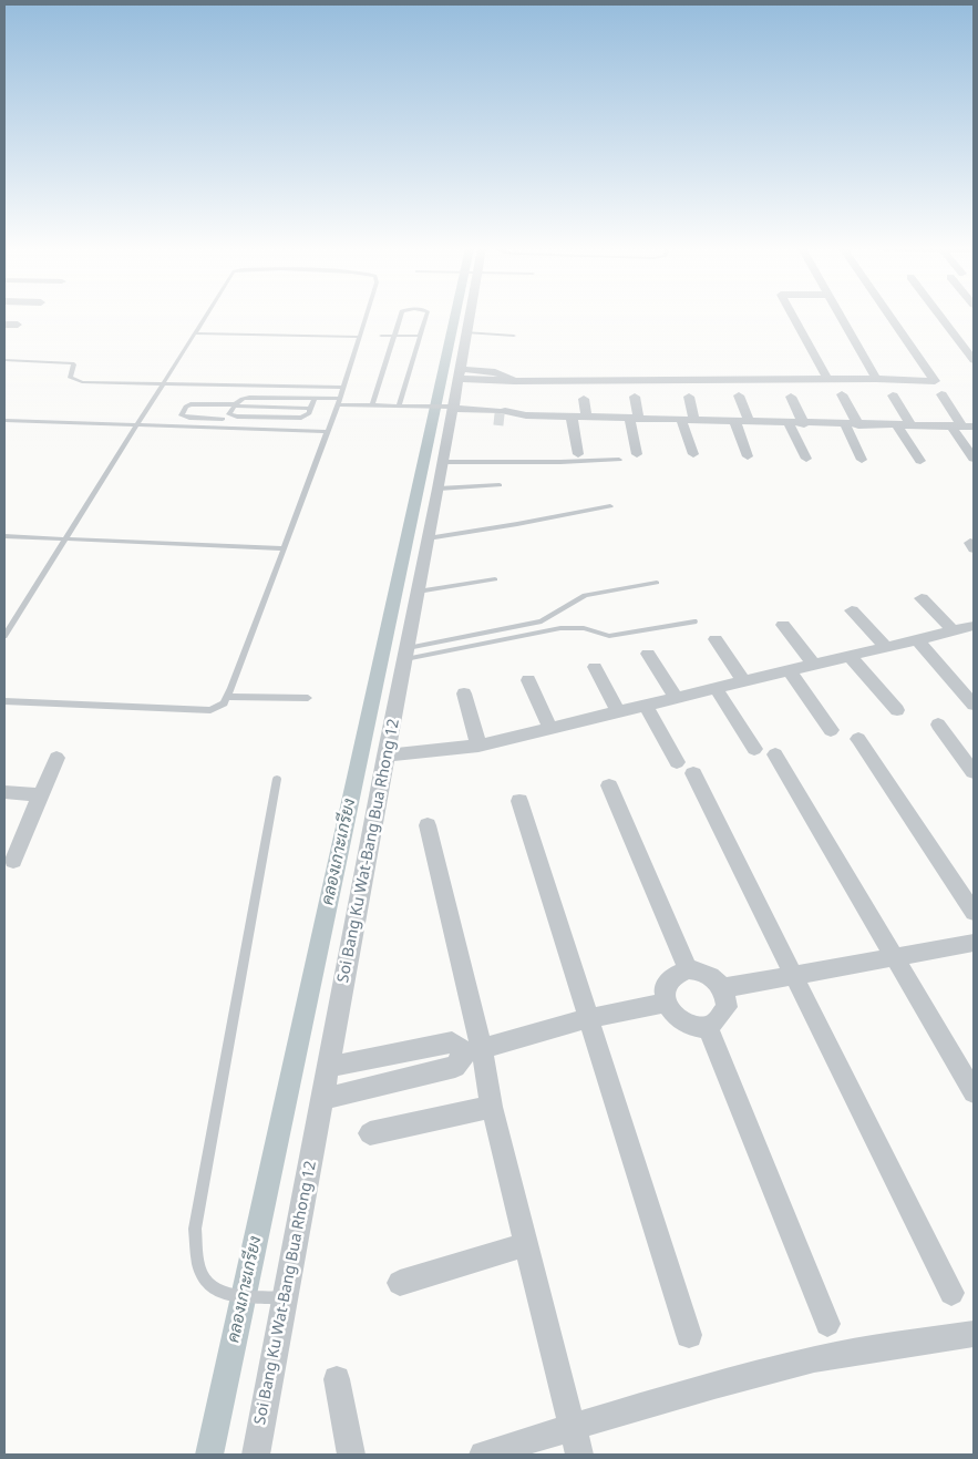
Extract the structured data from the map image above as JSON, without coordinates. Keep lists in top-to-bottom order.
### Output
{
  "streets": {
    "street": ["Soi Bang Ku Wat-Bang Bua Rhong 12"]
  },
  "water": ["คลองเกาะเกรียง"]
}
